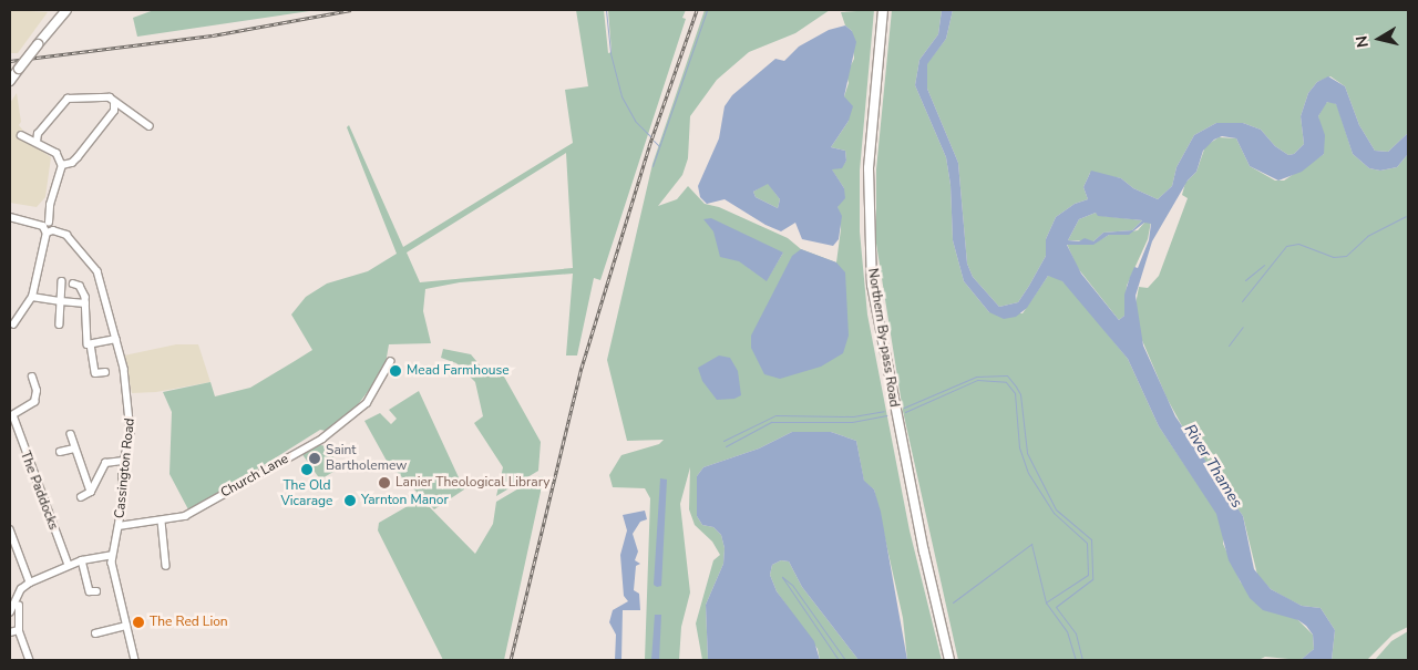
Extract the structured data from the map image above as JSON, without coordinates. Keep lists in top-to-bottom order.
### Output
{
  "streets": {
    "highway": ["Northern By-pass Road"],
    "street": ["Cassington Road", "Church Lane", "The Paddocks"]
  },
  "crossings": [
    ["Cassington Road", "Church Lane"]
  ],
  "water": ["River Thames"],
  "places": [
    "Mead Farmhouse",
    "Saint Bartholemew",
    "The Old Vicarage",
    "Lanier Theological Library",
    "Yarnton Manor",
    "The Red Lion"
  ],
  "north": "left"
}
